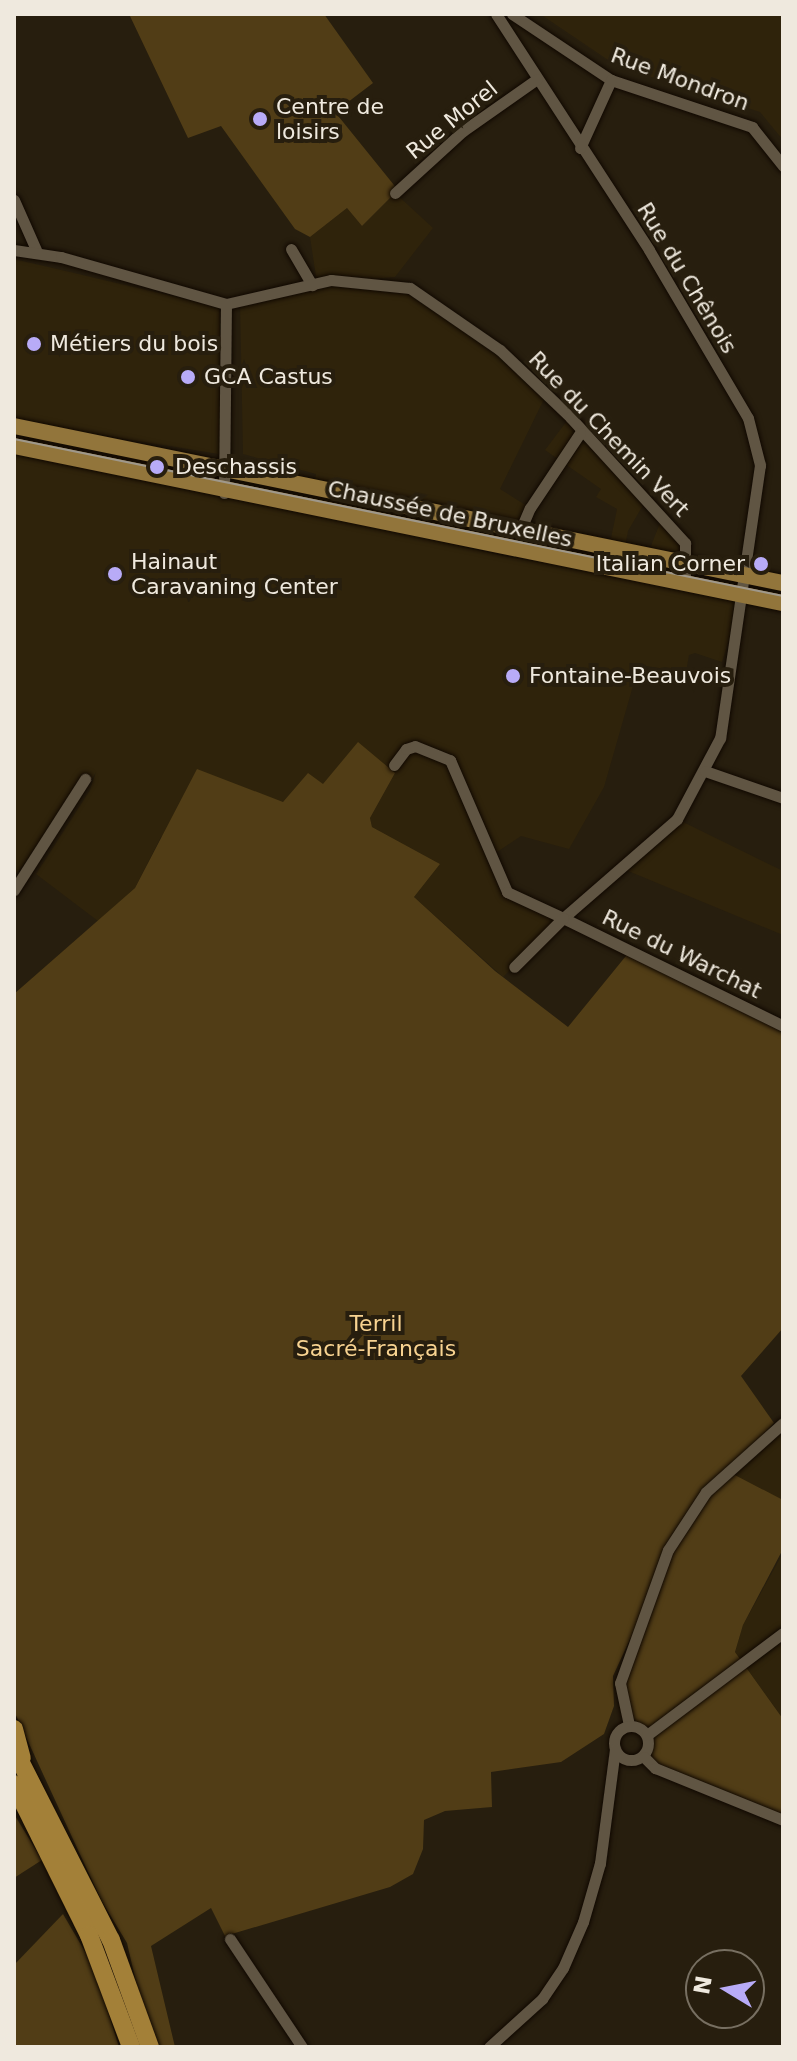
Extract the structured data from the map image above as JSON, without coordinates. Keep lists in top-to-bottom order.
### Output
{
  "streets": {
    "main road": ["Chaussée de Bruxelles"],
    "street": [
      "Rue Mondron",
      "Rue Morel",
      "Rue du Chênois",
      "Rue du Chemin Vert",
      "Rue du Warchat"
    ]
  },
  "crossings": [
    ["Rue Morel", "Rue du Chênois"],
    ["Rue du Chênois", "Chaussée de Bruxelles"],
    ["Rue du Chênois", "Rue du Warchat"],
    ["Rue du Chemin Vert", "Chaussée de Bruxelles"],
    ["Chaussée de Bruxelles", "Rue du Warchat"]
  ],
  "parks": ["Terril Sacré-Français"],
  "places": [
    "Centre de loisirs",
    "Métiers du bois",
    "GCA Castus",
    "Deschassis",
    "Italian Corner",
    "Hainaut Caravaning Center",
    "Fontaine-Beauvois"
  ],
  "north": "left"
}
